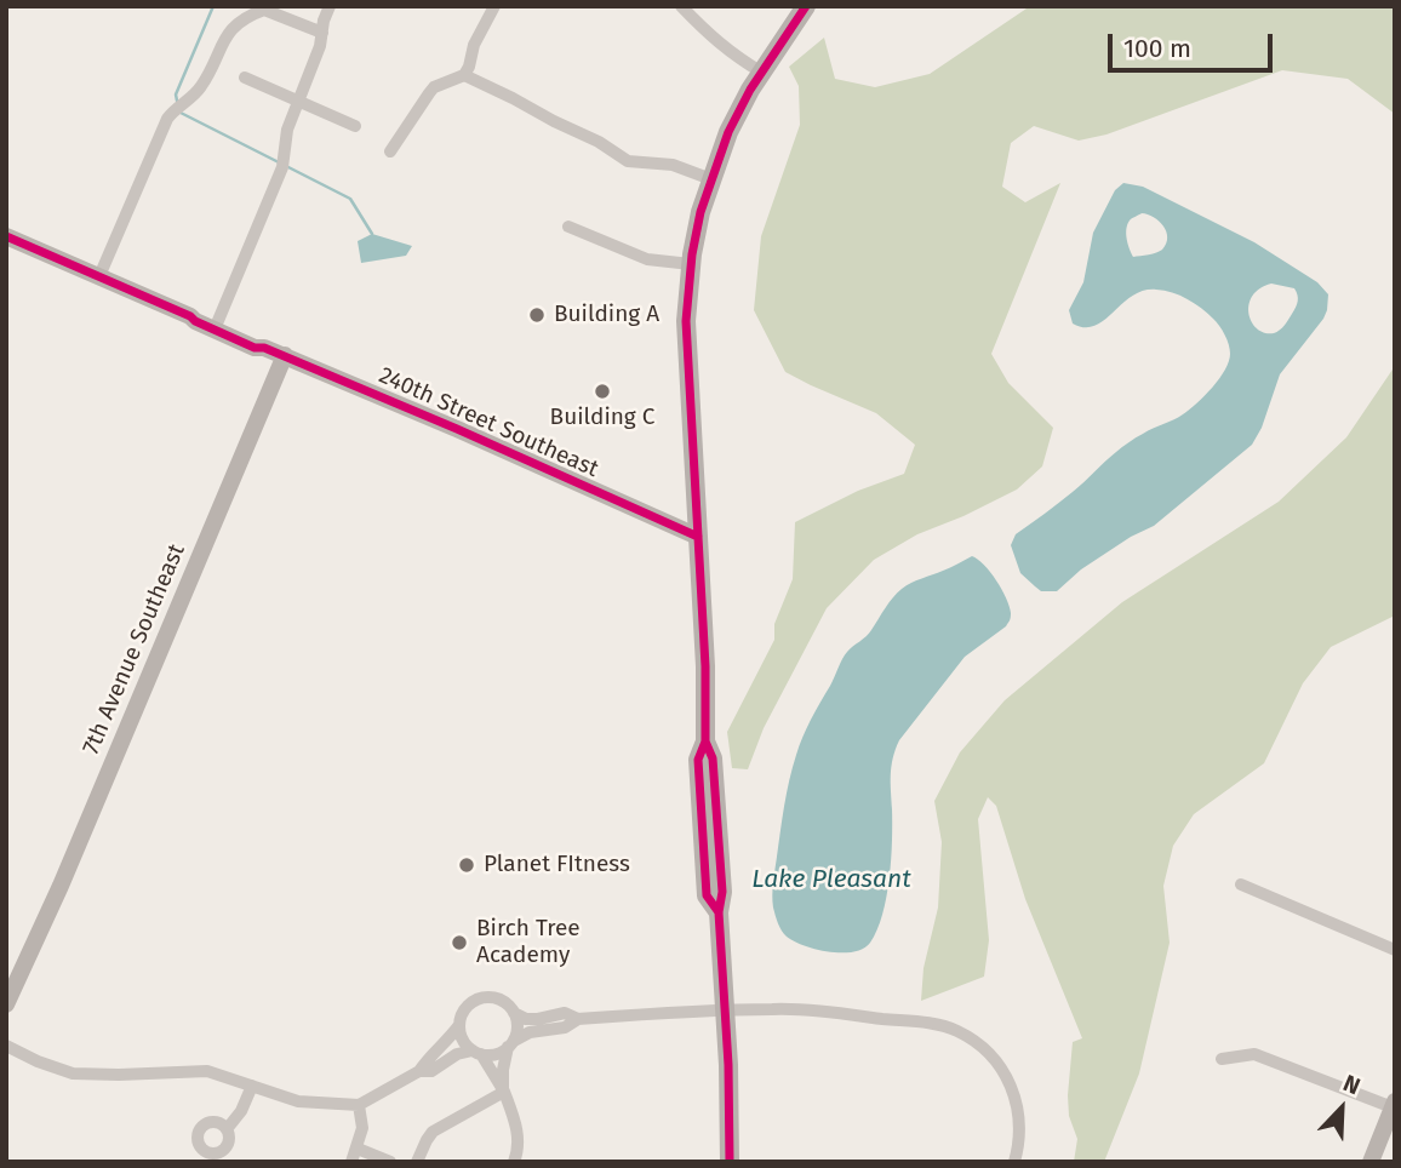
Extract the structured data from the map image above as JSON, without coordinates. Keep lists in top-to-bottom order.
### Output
{
  "streets": {
    "street": ["240th Street Southeast", "7th Avenue Southeast"]
  },
  "crossings": [
    ["240th Street Southeast", "7th Avenue Southeast"]
  ],
  "water": ["Lake Pleasant"],
  "places": [
    "Building A",
    "Building C",
    "Planet FItness",
    "Birch Tree Academy"
  ],
  "scale_bar": "100 m",
  "north": "top right"
}
